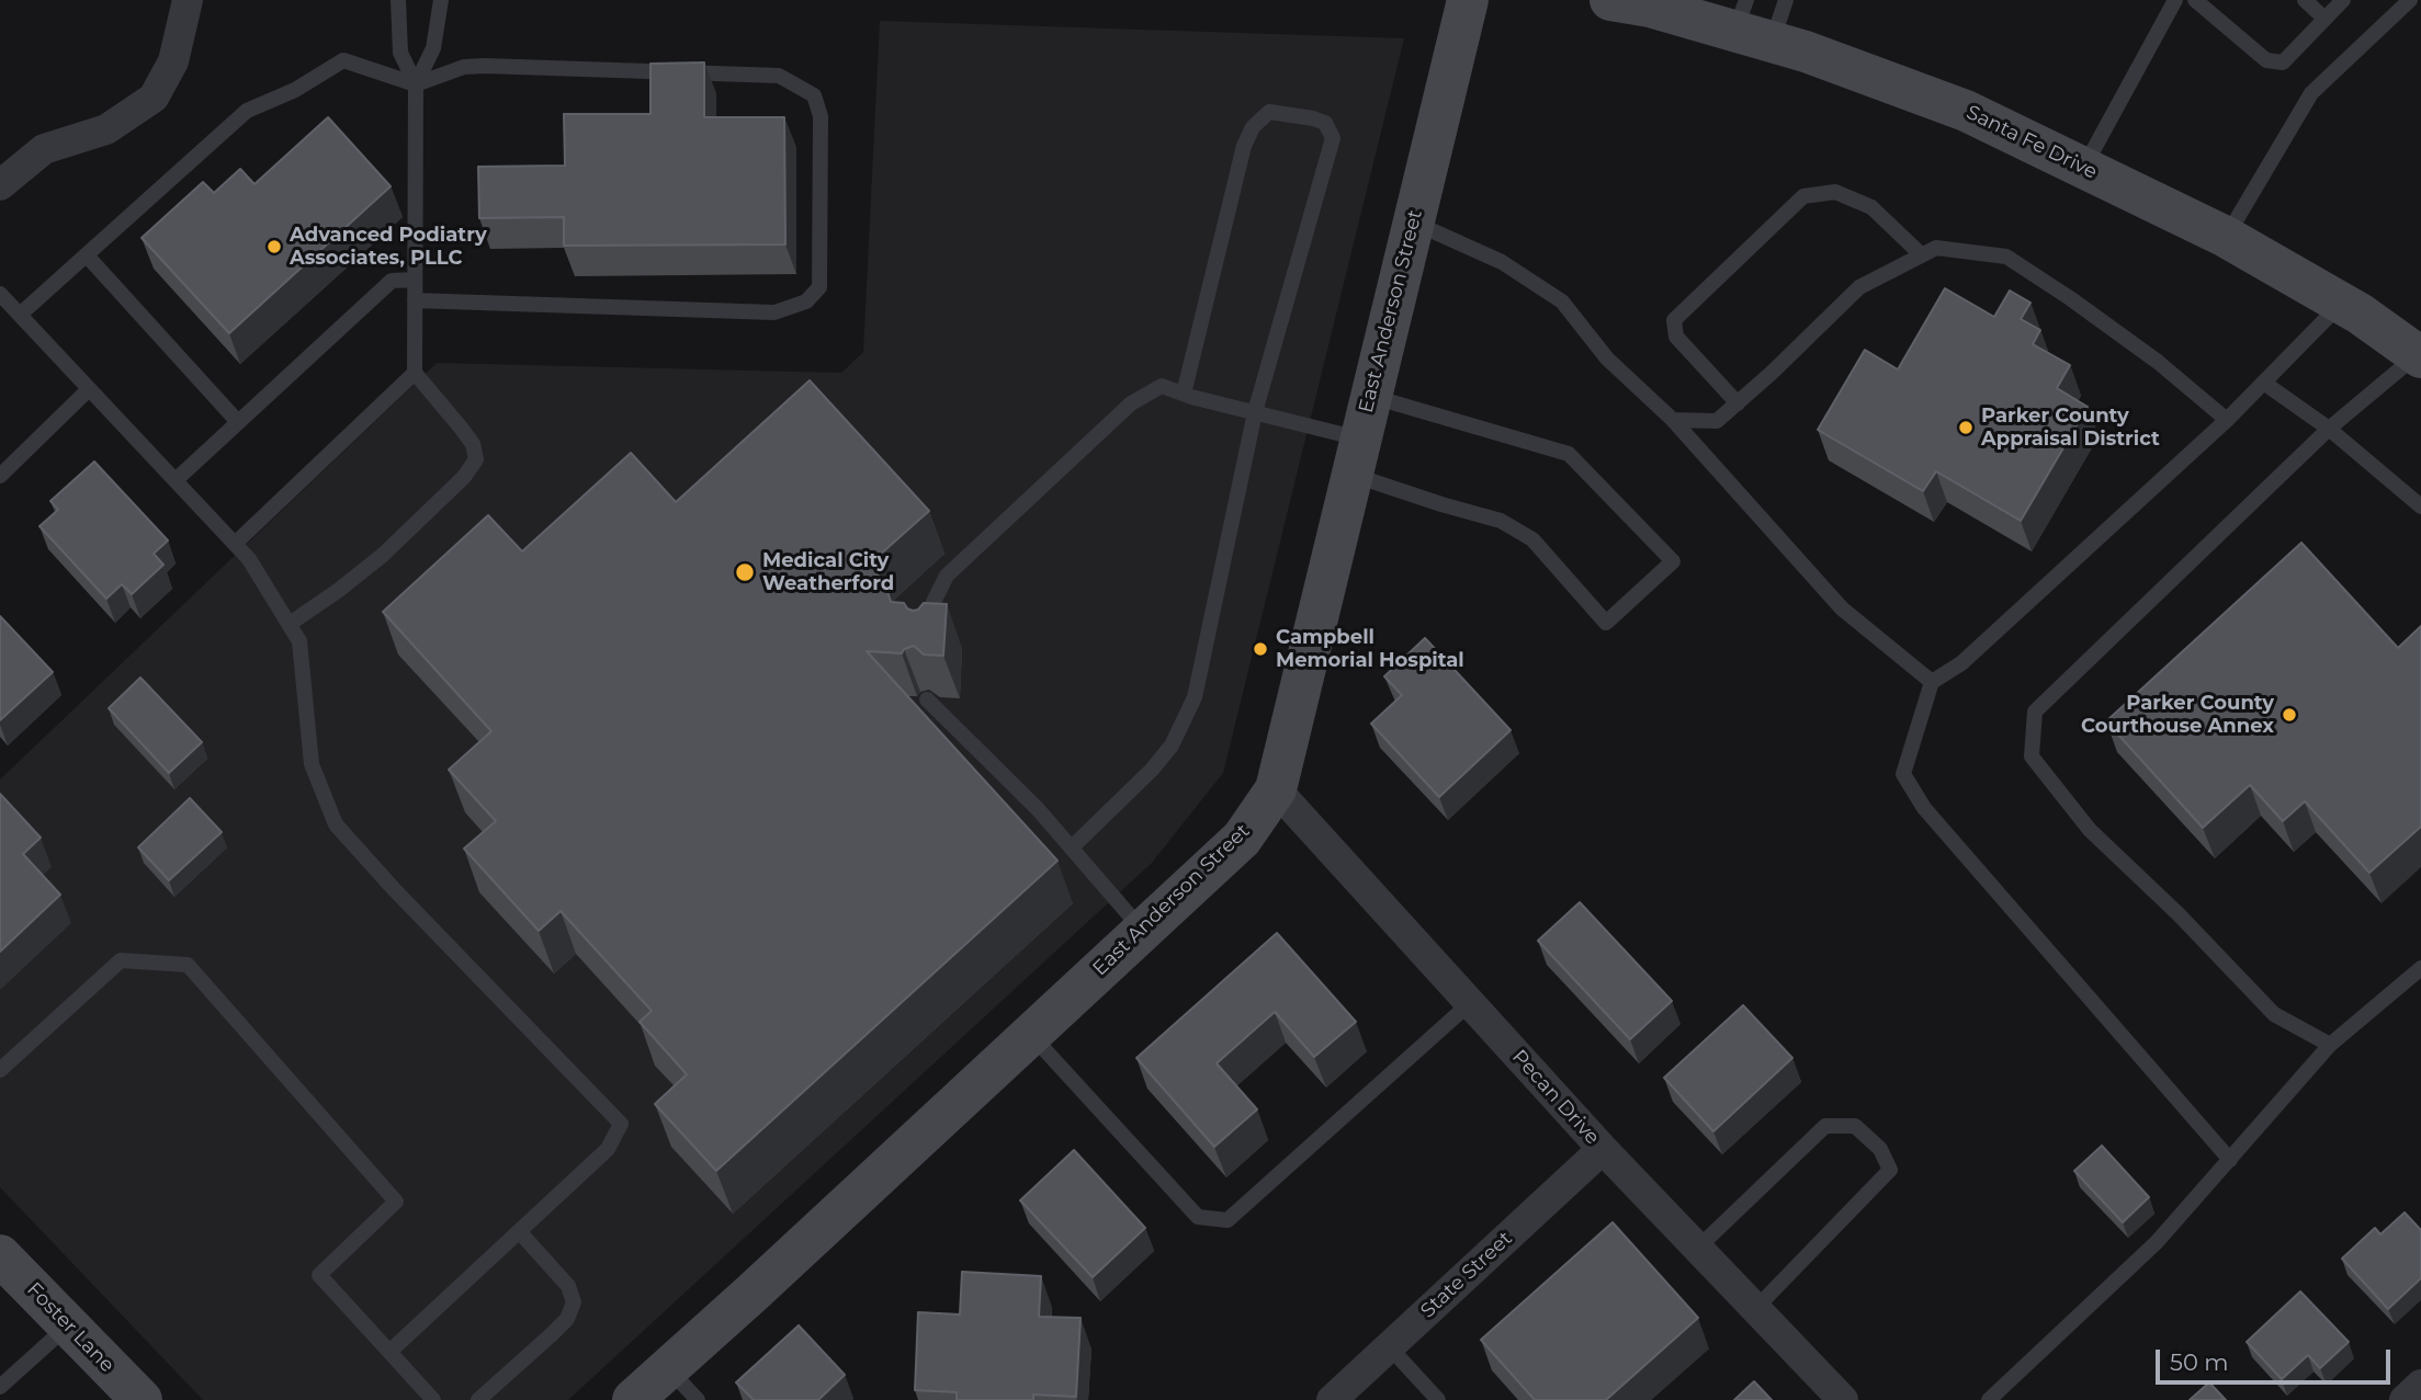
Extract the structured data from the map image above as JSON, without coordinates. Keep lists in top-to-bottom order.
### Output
{
  "streets": {
    "street": [
      "Santa Fe Drive",
      "East Anderson Street",
      "Pecan Drive",
      "State Street",
      "Foster Lane"
    ]
  },
  "crossings": [
    ["East Anderson Street", "Pecan Drive"],
    ["Pecan Drive", "State Street"]
  ],
  "places": [
    "Advanced Podiatry Associates, PLLC",
    "Parker County Appraisal District",
    "Medical City Weatherford",
    "Campbell Memorial Hospital",
    "Parker County Courthouse Annex"
  ],
  "scale_bar": "50 m"
}
